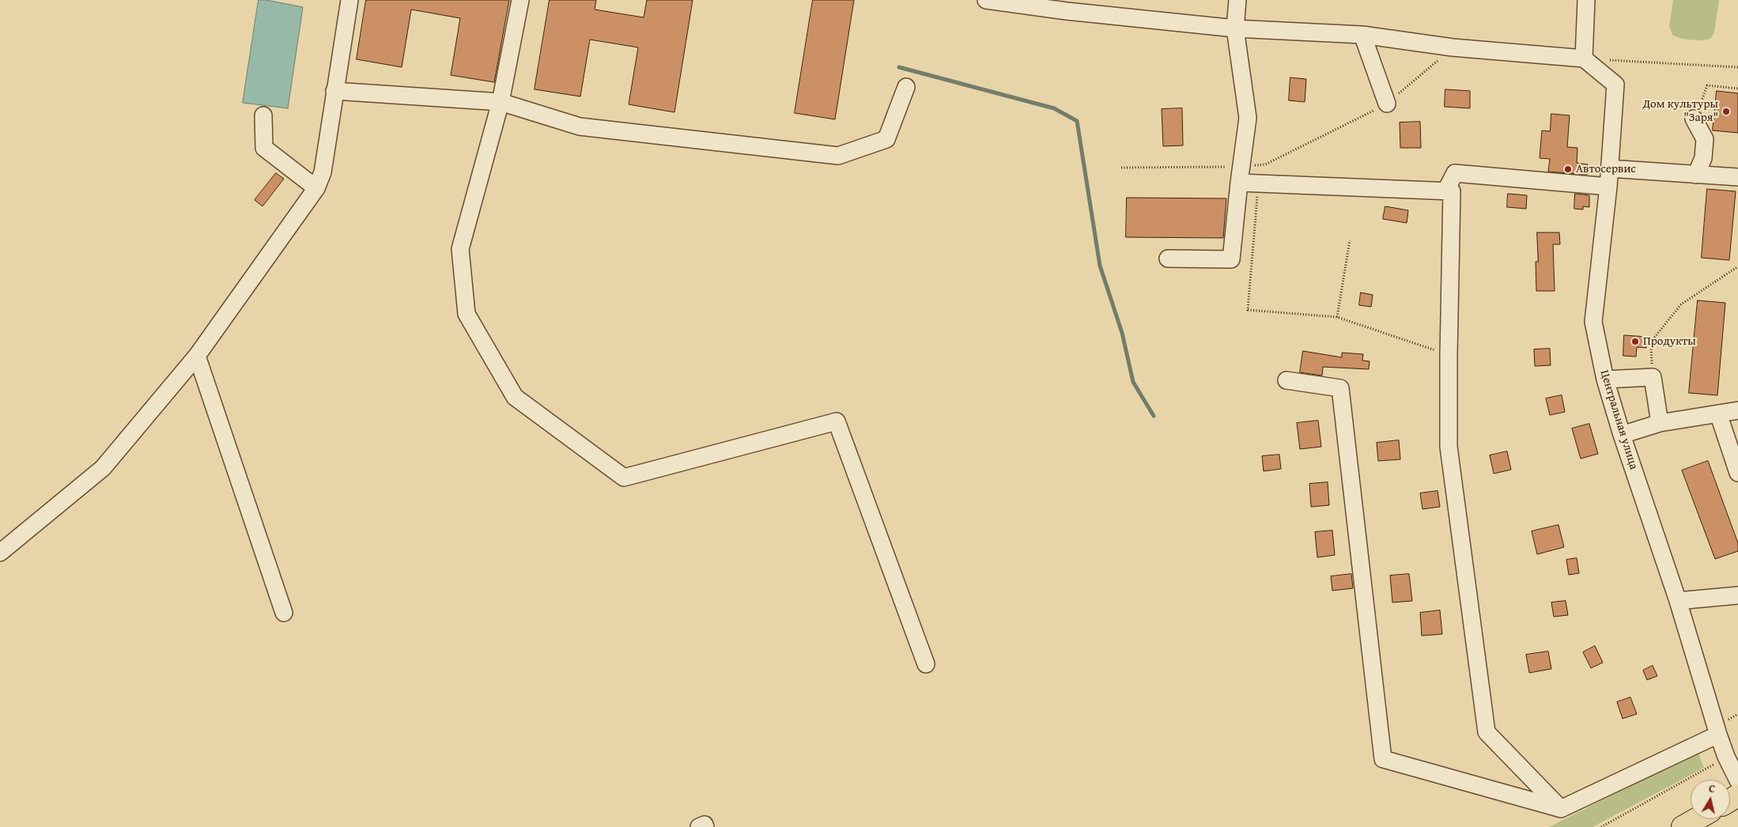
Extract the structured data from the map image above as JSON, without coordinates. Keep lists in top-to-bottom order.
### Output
{
  "streets": {
    "street": ["Центральная улица"]
  },
  "places": ["Дом культуры \"Заря\"", "Автосервис", "Продукты"],
  "north": "top"
}
